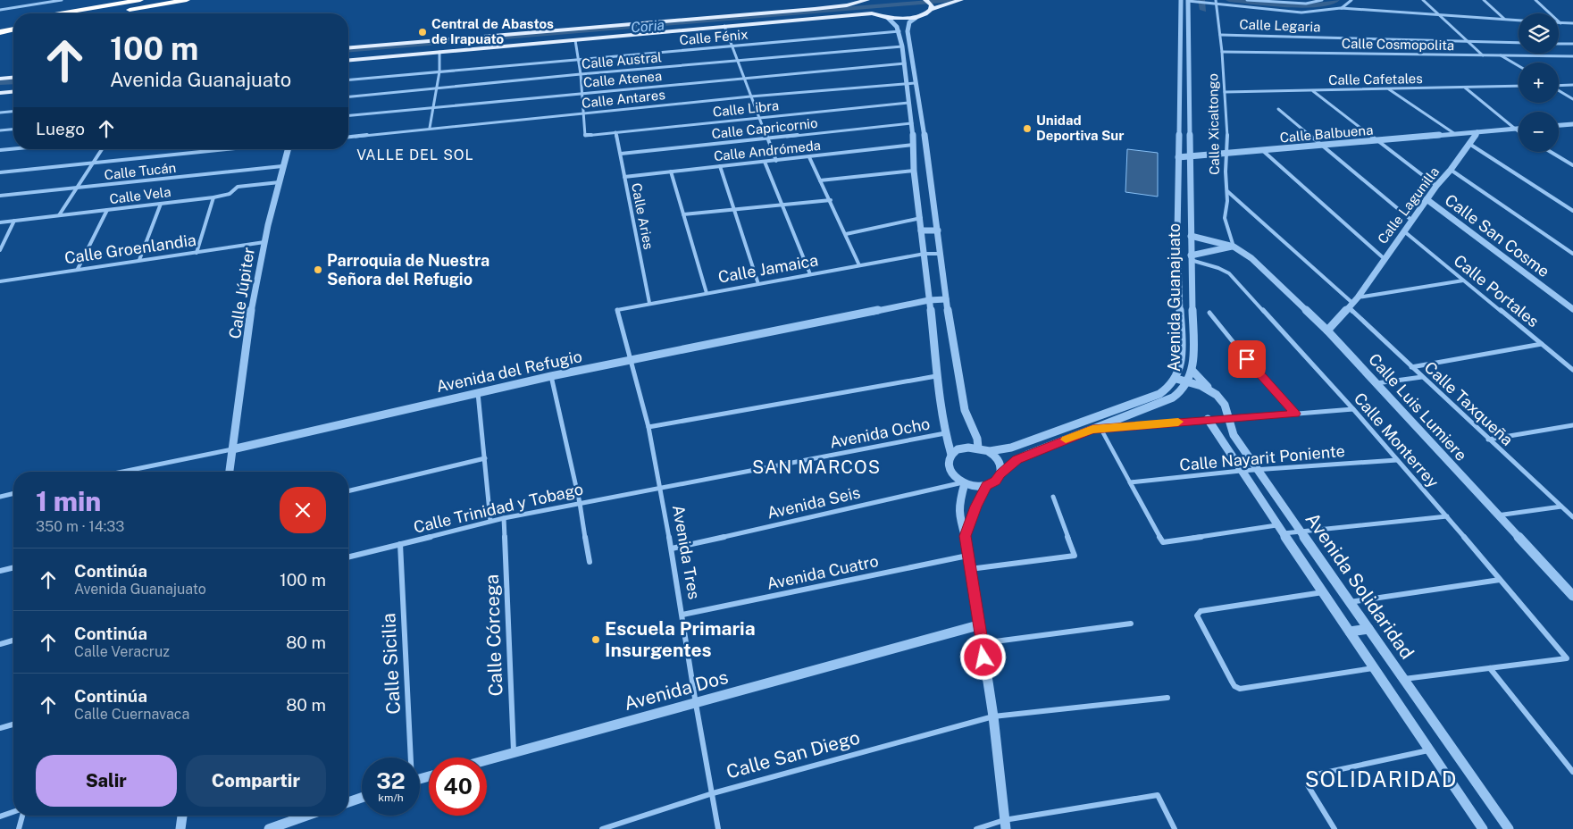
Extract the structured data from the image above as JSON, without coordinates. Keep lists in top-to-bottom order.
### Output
{
  "streets": {
    "street": [
      "Calle Legaria",
      "Calle Fénix",
      "Calle Cosmopolita",
      "Calle Austral",
      "Calle Atenea",
      "Calle Cafetales",
      "Calle Antares",
      "Calle Libra",
      "Calle Xicaltongo",
      "Calle Capricornio",
      "Calle Balbuena",
      "Calle Andrómeda",
      "Calle Tucán",
      "Calle Vela",
      "Calle Lagunilla",
      "Calle Aries",
      "Calle San Cosme",
      "Calle Groenlandia",
      "Calle Jamaica",
      "Calle Portales",
      "Calle Júpiter",
      "Avenida Guanajuato",
      "Avenida del Refugio",
      "Calle Taxqueña",
      "Calle Luis Lumiere",
      "Avenida Ocho",
      "Calle Monterrey",
      "Calle Nayarit Poniente",
      "Avenida Seis",
      "Calle Trinidad y Tobago",
      "Avenida Tres",
      "Avenida Cuatro",
      "Avenida Solidaridad",
      "Calle Córcega",
      "Calle Sicilia",
      "Avenida Dos",
      "Calle San Diego"
    ]
  },
  "crossings": [
    ["Calle Legaria", "Calle Xicaltongo"],
    ["Calle Cosmopolita", "Calle Xicaltongo"],
    ["Calle Cafetales", "Calle Xicaltongo"],
    ["Calle Antares", "Calle Libra"],
    ["Calle Libra", "Calle Aries"],
    ["Calle Xicaltongo", "Calle Balbuena"],
    ["Calle Xicaltongo", "Calle Taxqueña"],
    ["Calle Xicaltongo", "Calle Luis Lumiere"],
    ["Calle Capricornio", "Calle Aries"],
    ["Calle Balbuena", "Calle Lagunilla"],
    ["Calle Balbuena", "Avenida Guanajuato"],
    ["Calle Andrómeda", "Calle Aries"],
    ["Calle Tucán", "Calle Júpiter"],
    ["Calle Vela", "Calle Júpiter"],
    ["Calle Lagunilla", "Calle San Cosme"],
    ["Calle Lagunilla", "Calle Portales"],
    ["Calle Lagunilla", "Calle Taxqueña"],
    ["Calle Lagunilla", "Calle Luis Lumiere"],
    ["Calle Aries", "Calle Jamaica"],
    ["Calle Groenlandia", "Calle Júpiter"],
    ["Calle Jamaica", "Avenida Tres"],
    ["Calle Júpiter", "Avenida del Refugio"],
    ["Avenida Guanajuato", "Calle Luis Lumiere"],
    ["Avenida Guanajuato", "Calle Monterrey"],
    ["Avenida Guanajuato", "Avenida Seis"],
    ["Avenida Guanajuato", "Avenida Solidaridad"],
    ["Avenida del Refugio", "Avenida Tres"],
    ["Avenida Ocho", "Calle Trinidad y Tobago"],
    ["Avenida Ocho", "Avenida Tres"],
    ["Calle Monterrey", "Calle Nayarit Poniente"],
    ["Calle Nayarit Poniente", "Avenida Solidaridad"],
    ["Avenida Seis", "Avenida Tres"],
    ["Calle Trinidad y Tobago", "Avenida Tres"],
    ["Calle Trinidad y Tobago", "Calle Córcega"],
    ["Calle Trinidad y Tobago", "Calle Sicilia"],
    ["Avenida Tres", "Avenida Cuatro"],
    ["Avenida Tres", "Avenida Dos"],
    ["Avenida Tres", "Calle San Diego"],
    ["Calle Córcega", "Avenida Dos"]
  ],
  "districts": ["VALLE DEL SOL", "SAN MARCOS", "SOLIDARIDAD"],
  "water": ["Coria"],
  "places": [
    "Central de Abastos de Irapuato",
    "Unidad Deportiva Sur",
    "Parroquia de Nuestra Señora del Refugio",
    "Escuela Primaria Insurgentes"
  ],
  "page": {
    "map_buttons": ["+", "−"],
    "turn": ["100 m", "Avenida Guanajuato"],
    "then": "Luego",
    "heading": ["1 min", "350 m · 14:33"],
    "list": [
      {
        "name": "Continúa",
        "note": "Avenida Guanajuato",
        "value": "100 m"
      },
      {
        "name": "Continúa",
        "note": "Calle Veracruz",
        "value": "80 m"
      },
      {
        "name": "Continúa",
        "note": "Calle Cuernavaca",
        "value": "80 m"
      }
    ],
    "buttons": ["Salir", "Compartir"],
    "speed": "32 km/h",
    "limit": "40"
  }
}
